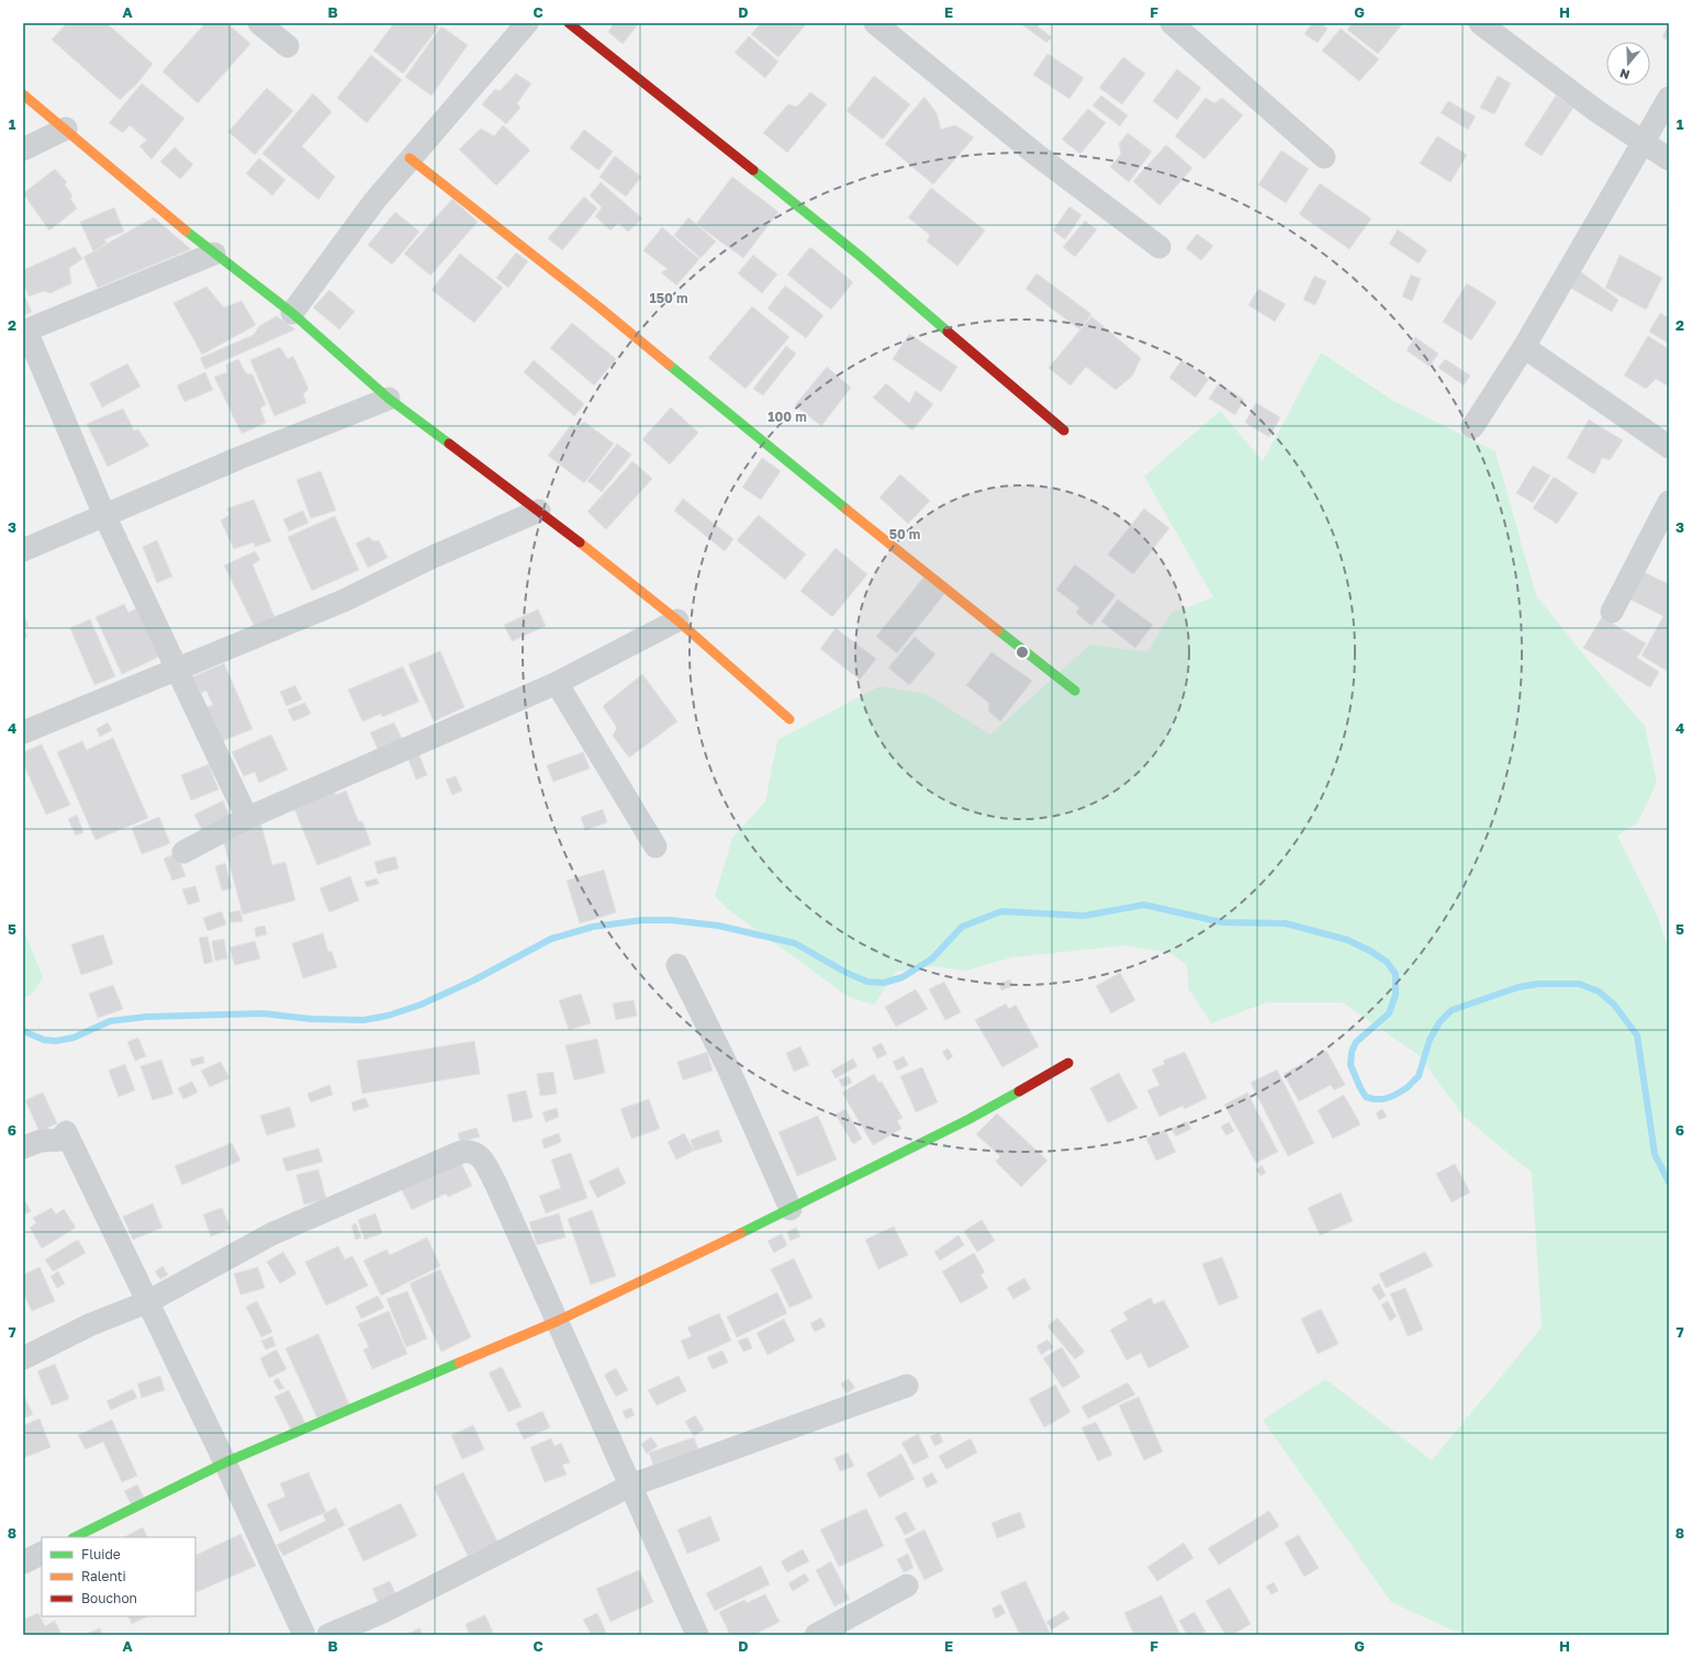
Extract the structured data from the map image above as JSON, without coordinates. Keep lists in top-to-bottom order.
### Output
{
  "legend": ["Fluide", "Ralenti", "Bouchon"],
  "north": "bottom",
  "grid": {
    "columns": [
      "A",
      "B",
      "C",
      "D",
      "E",
      "F",
      "G",
      "H"
    ],
    "rows": [
      "1",
      "2",
      "3",
      "4",
      "5",
      "6",
      "7",
      "8"
    ]
  },
  "rings": ["150 m", "100 m", "50 m"]
}
